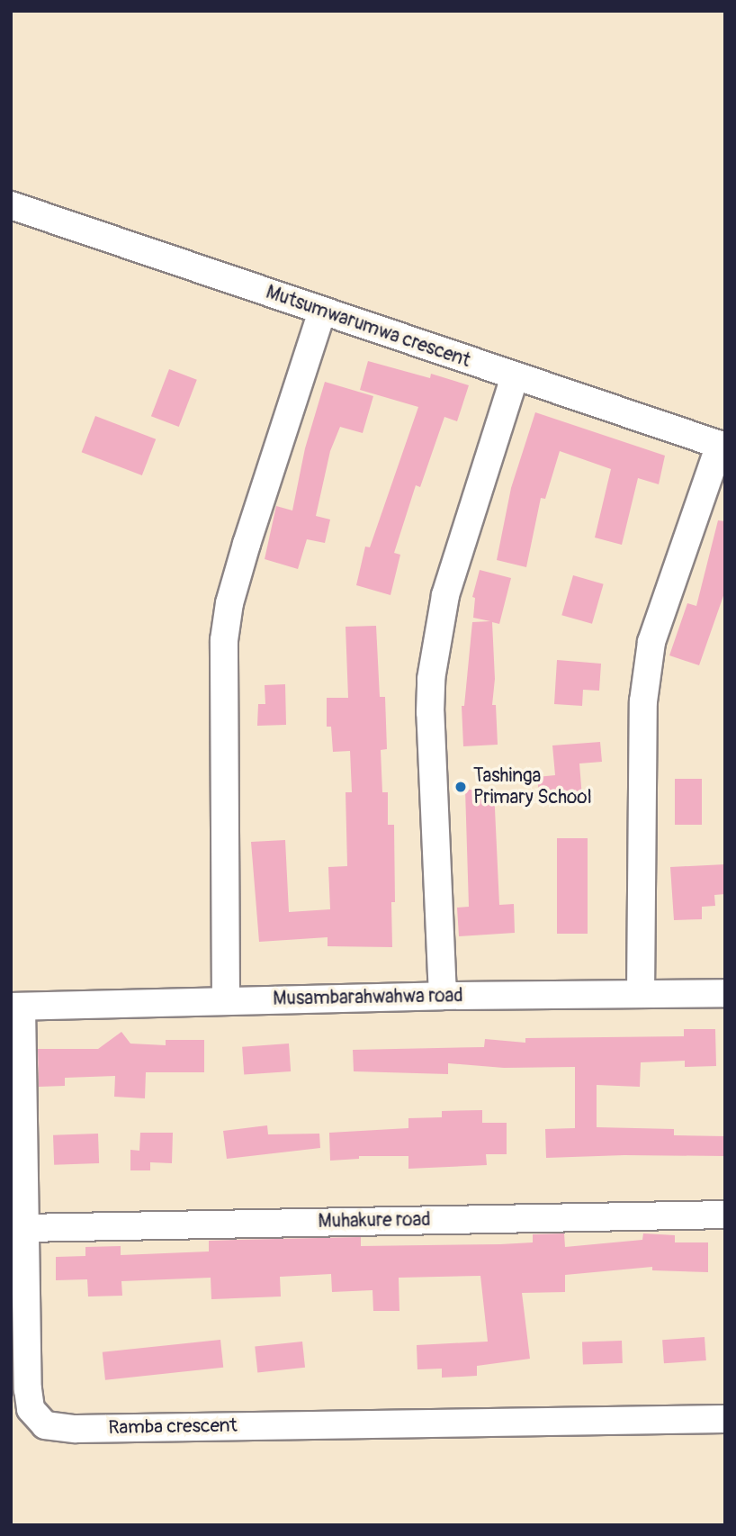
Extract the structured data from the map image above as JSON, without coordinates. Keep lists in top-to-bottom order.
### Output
{
  "streets": {
    "street": [
      "Mutsumwarumwa crescent",
      "Musambarahwahwa road",
      "Muhakure road",
      "Ramba crescent"
    ]
  },
  "crossings": [
    ["Musambarahwahwa road", "Ramba crescent"],
    ["Muhakure road", "Ramba crescent"]
  ],
  "places": ["Tashinga Primary School"]
}
